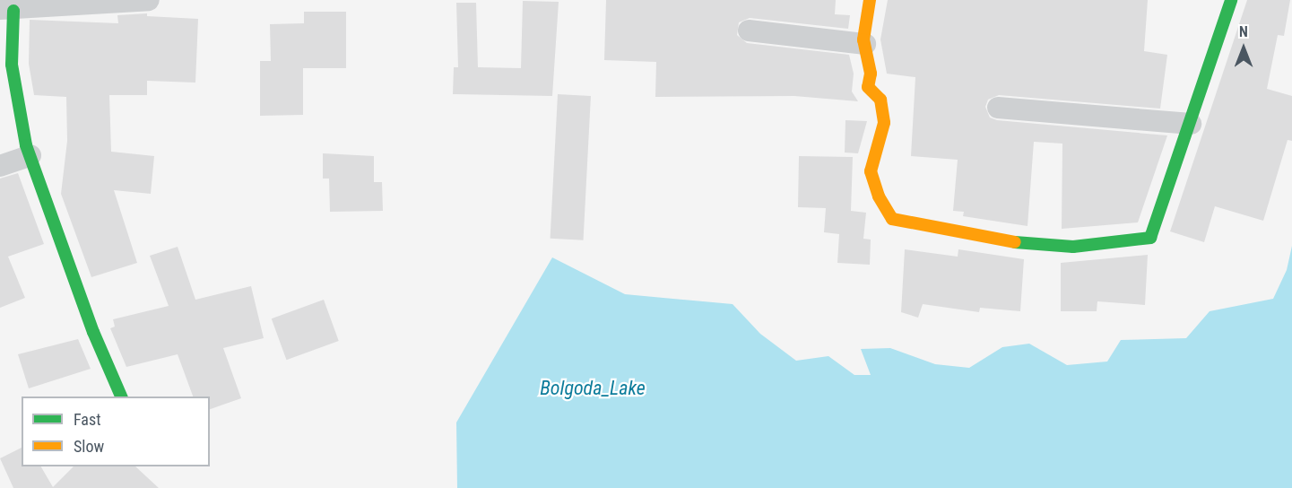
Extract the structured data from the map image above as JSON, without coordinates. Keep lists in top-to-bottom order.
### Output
{
  "water": ["Bolgoda_Lake"],
  "legend": ["Fast", "Slow"],
  "north": "top"
}
